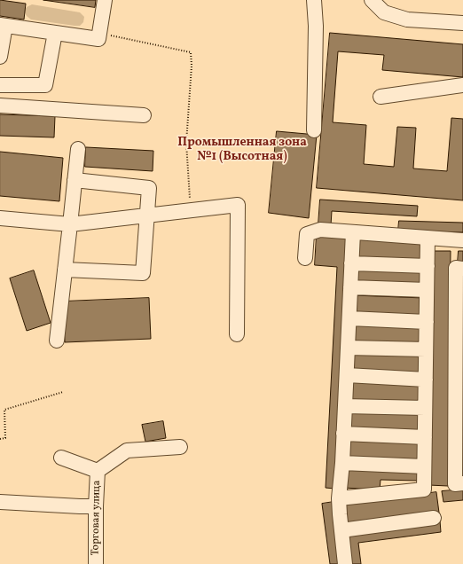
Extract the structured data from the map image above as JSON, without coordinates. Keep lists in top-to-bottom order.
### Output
{
  "streets": {
    "street": ["Торговая улица"]
  },
  "districts": ["Промышленная зона №1 (Высотная)"]
}
